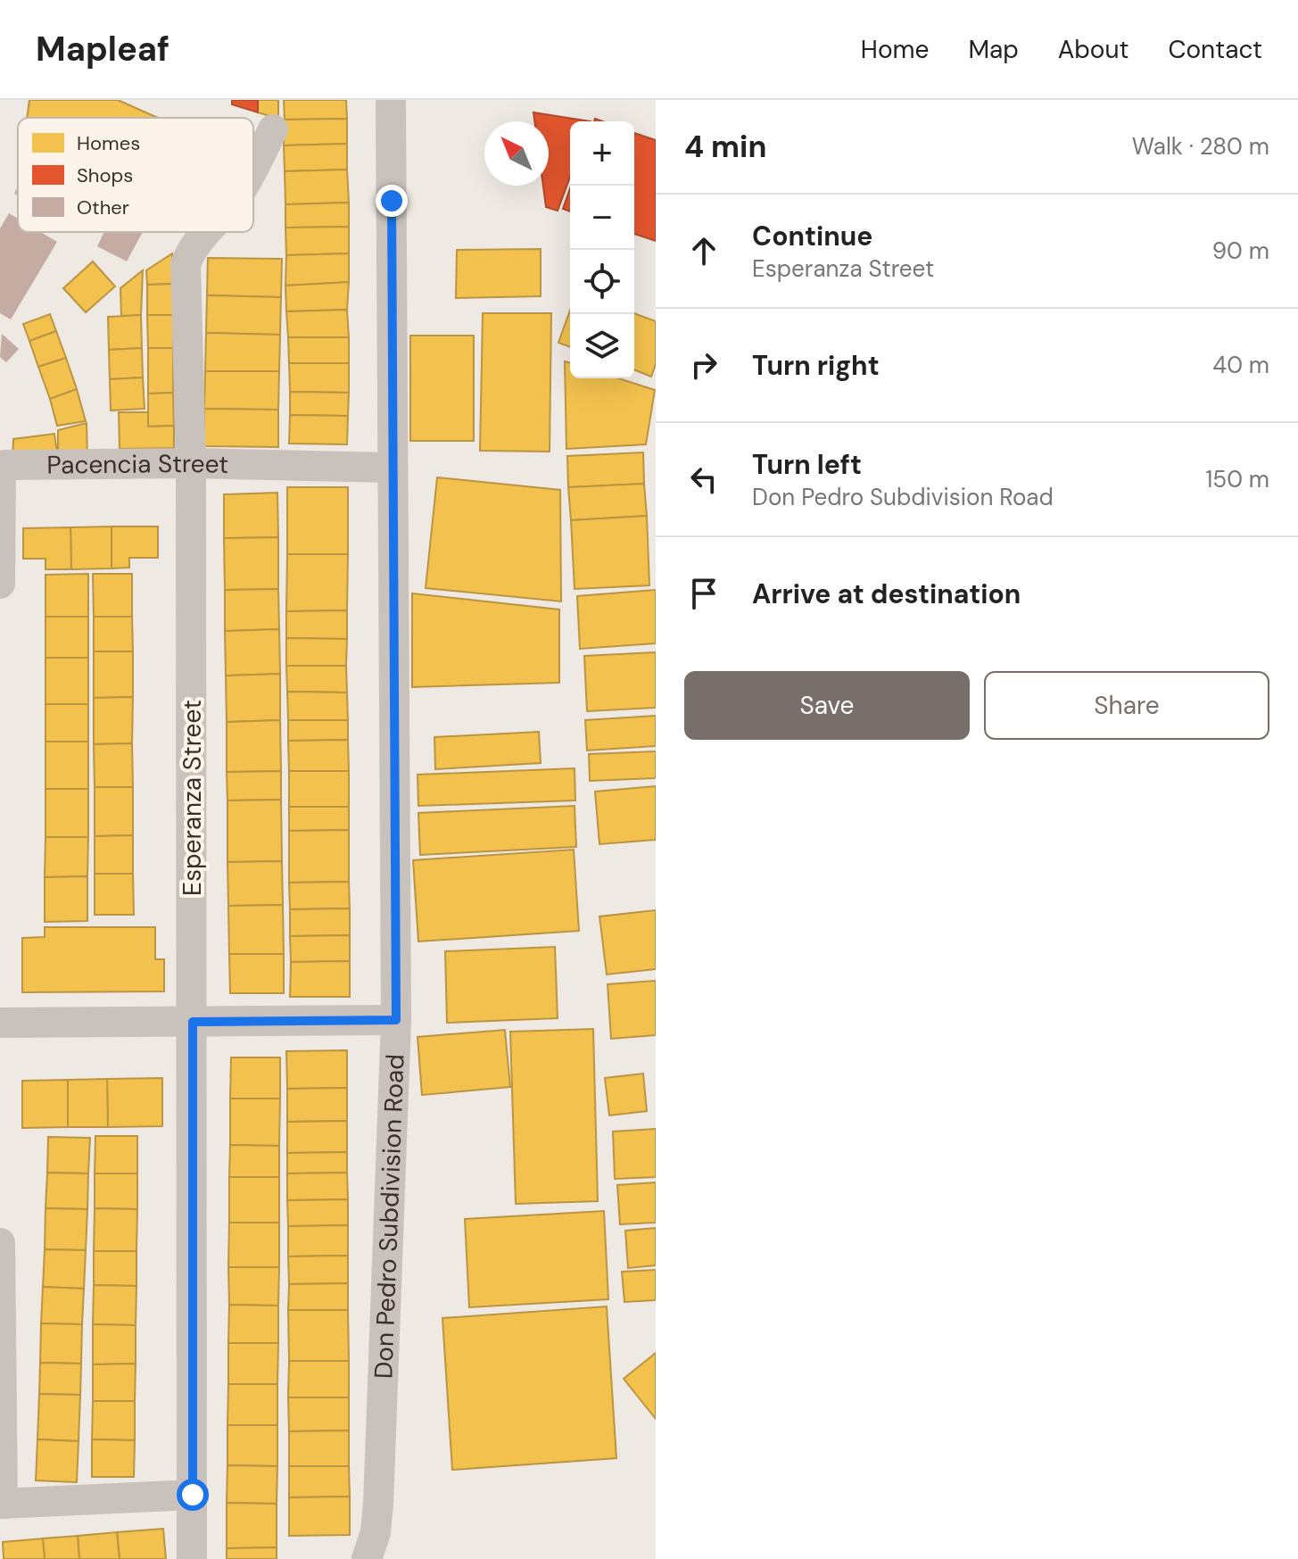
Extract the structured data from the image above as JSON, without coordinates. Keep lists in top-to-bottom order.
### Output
{
  "streets": {
    "street": ["Pacencia Street", "Esperanza Street", "Don Pedro Subdivision Road"]
  },
  "crossings": [
    ["Pacencia Street", "Esperanza Street"],
    ["Pacencia Street", "Don Pedro Subdivision Road"]
  ],
  "legend": ["Homes", "Shops", "Other"],
  "north": "top left",
  "page": {
    "header": "Mapleaf",
    "nav": [
      "Home",
      "Map",
      "About",
      "Contact"
    ],
    "heading": ["4 min", "Walk · 280 m"],
    "map_buttons": ["+", "−"],
    "list": [
      ["Continue", "Esperanza Street", "90 m"],
      ["Turn right", "40 m"],
      ["Turn left", "Don Pedro Subdivision Road", "150 m"],
      "Arrive at destination"
    ],
    "buttons": ["Save", "Share"]
  }
}
